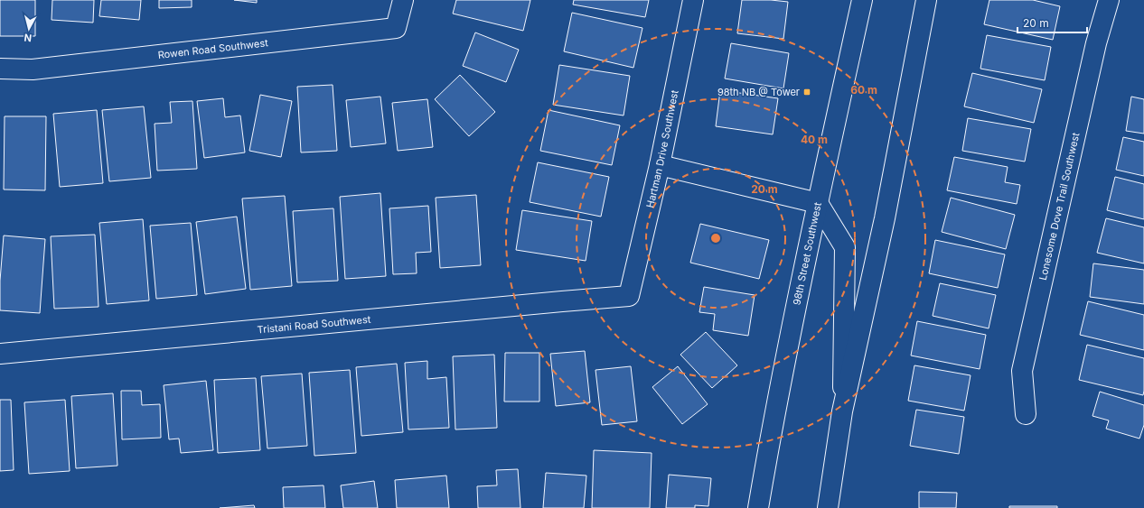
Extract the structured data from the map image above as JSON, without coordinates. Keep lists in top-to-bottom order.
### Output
{
  "streets": {
    "street": [
      "Rowen Road Southwest",
      "Hartman Drive Southwest",
      "Lonesome Dove Trail Southwest",
      "98th Street Southwest",
      "Tristani Road Southwest"
    ]
  },
  "crossings": [
    ["Hartman Drive Southwest", "Tristani Road Southwest"]
  ],
  "places": {
    "transit": ["98th NB @ Tower"]
  },
  "scale_bar": "20 m",
  "north": "bottom",
  "rings": ["60 m", "40 m", "20 m"]
}
